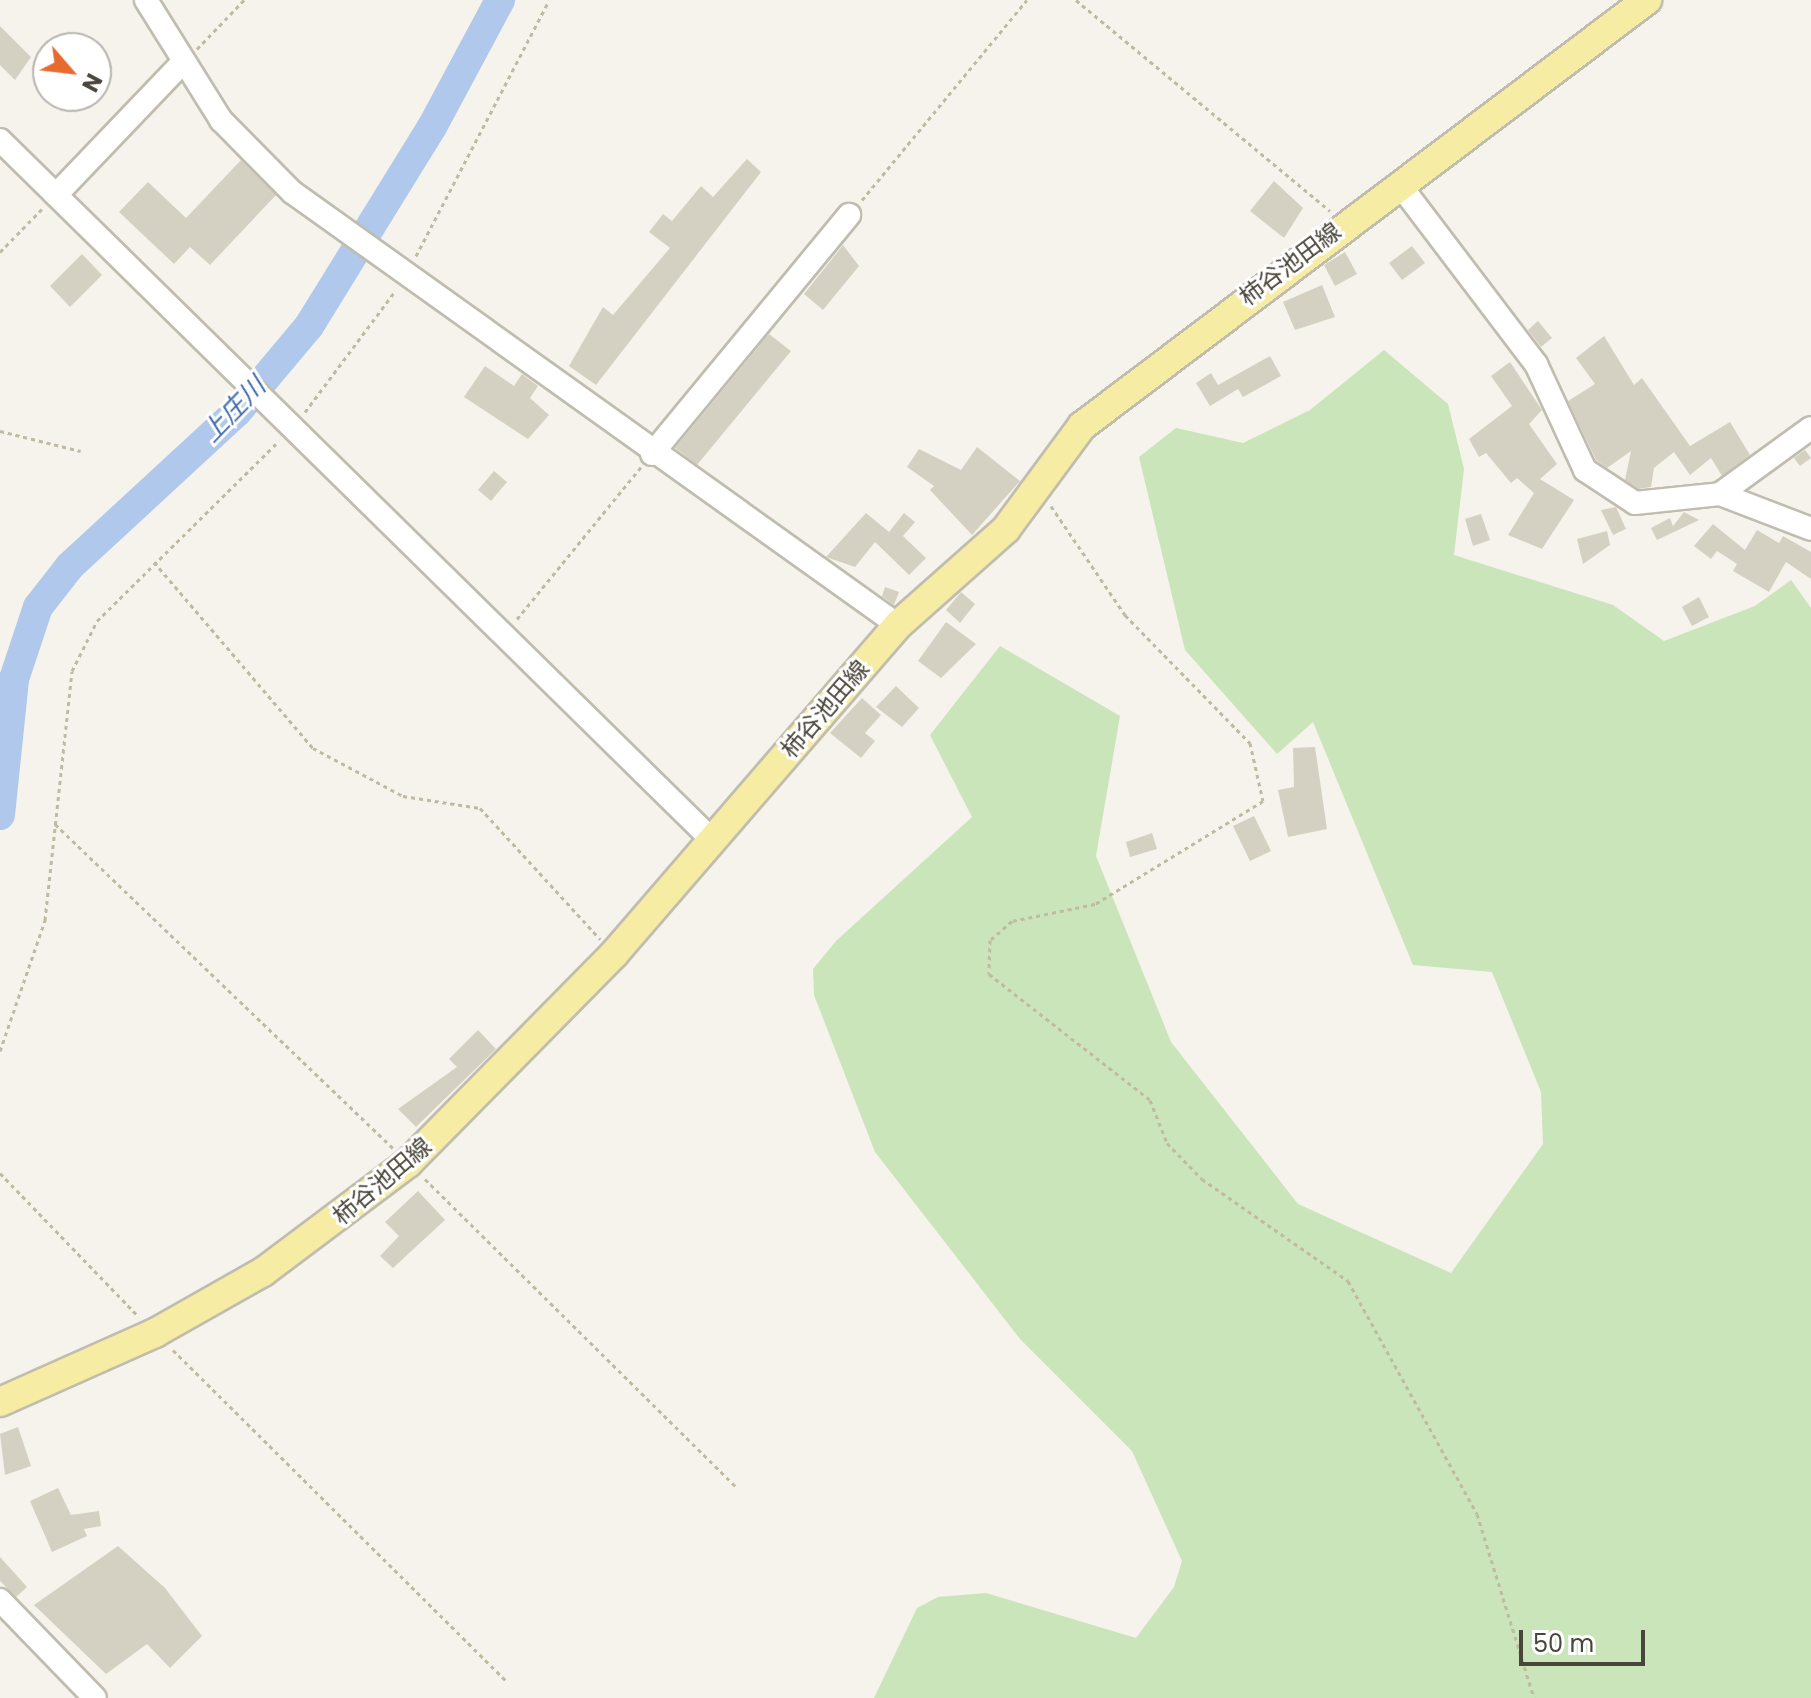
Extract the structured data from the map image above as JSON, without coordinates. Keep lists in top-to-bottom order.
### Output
{
  "streets": {
    "main road": ["柿谷池田線"]
  },
  "water": ["上庄川"],
  "scale_bar": "50 m",
  "north": "bottom right"
}
